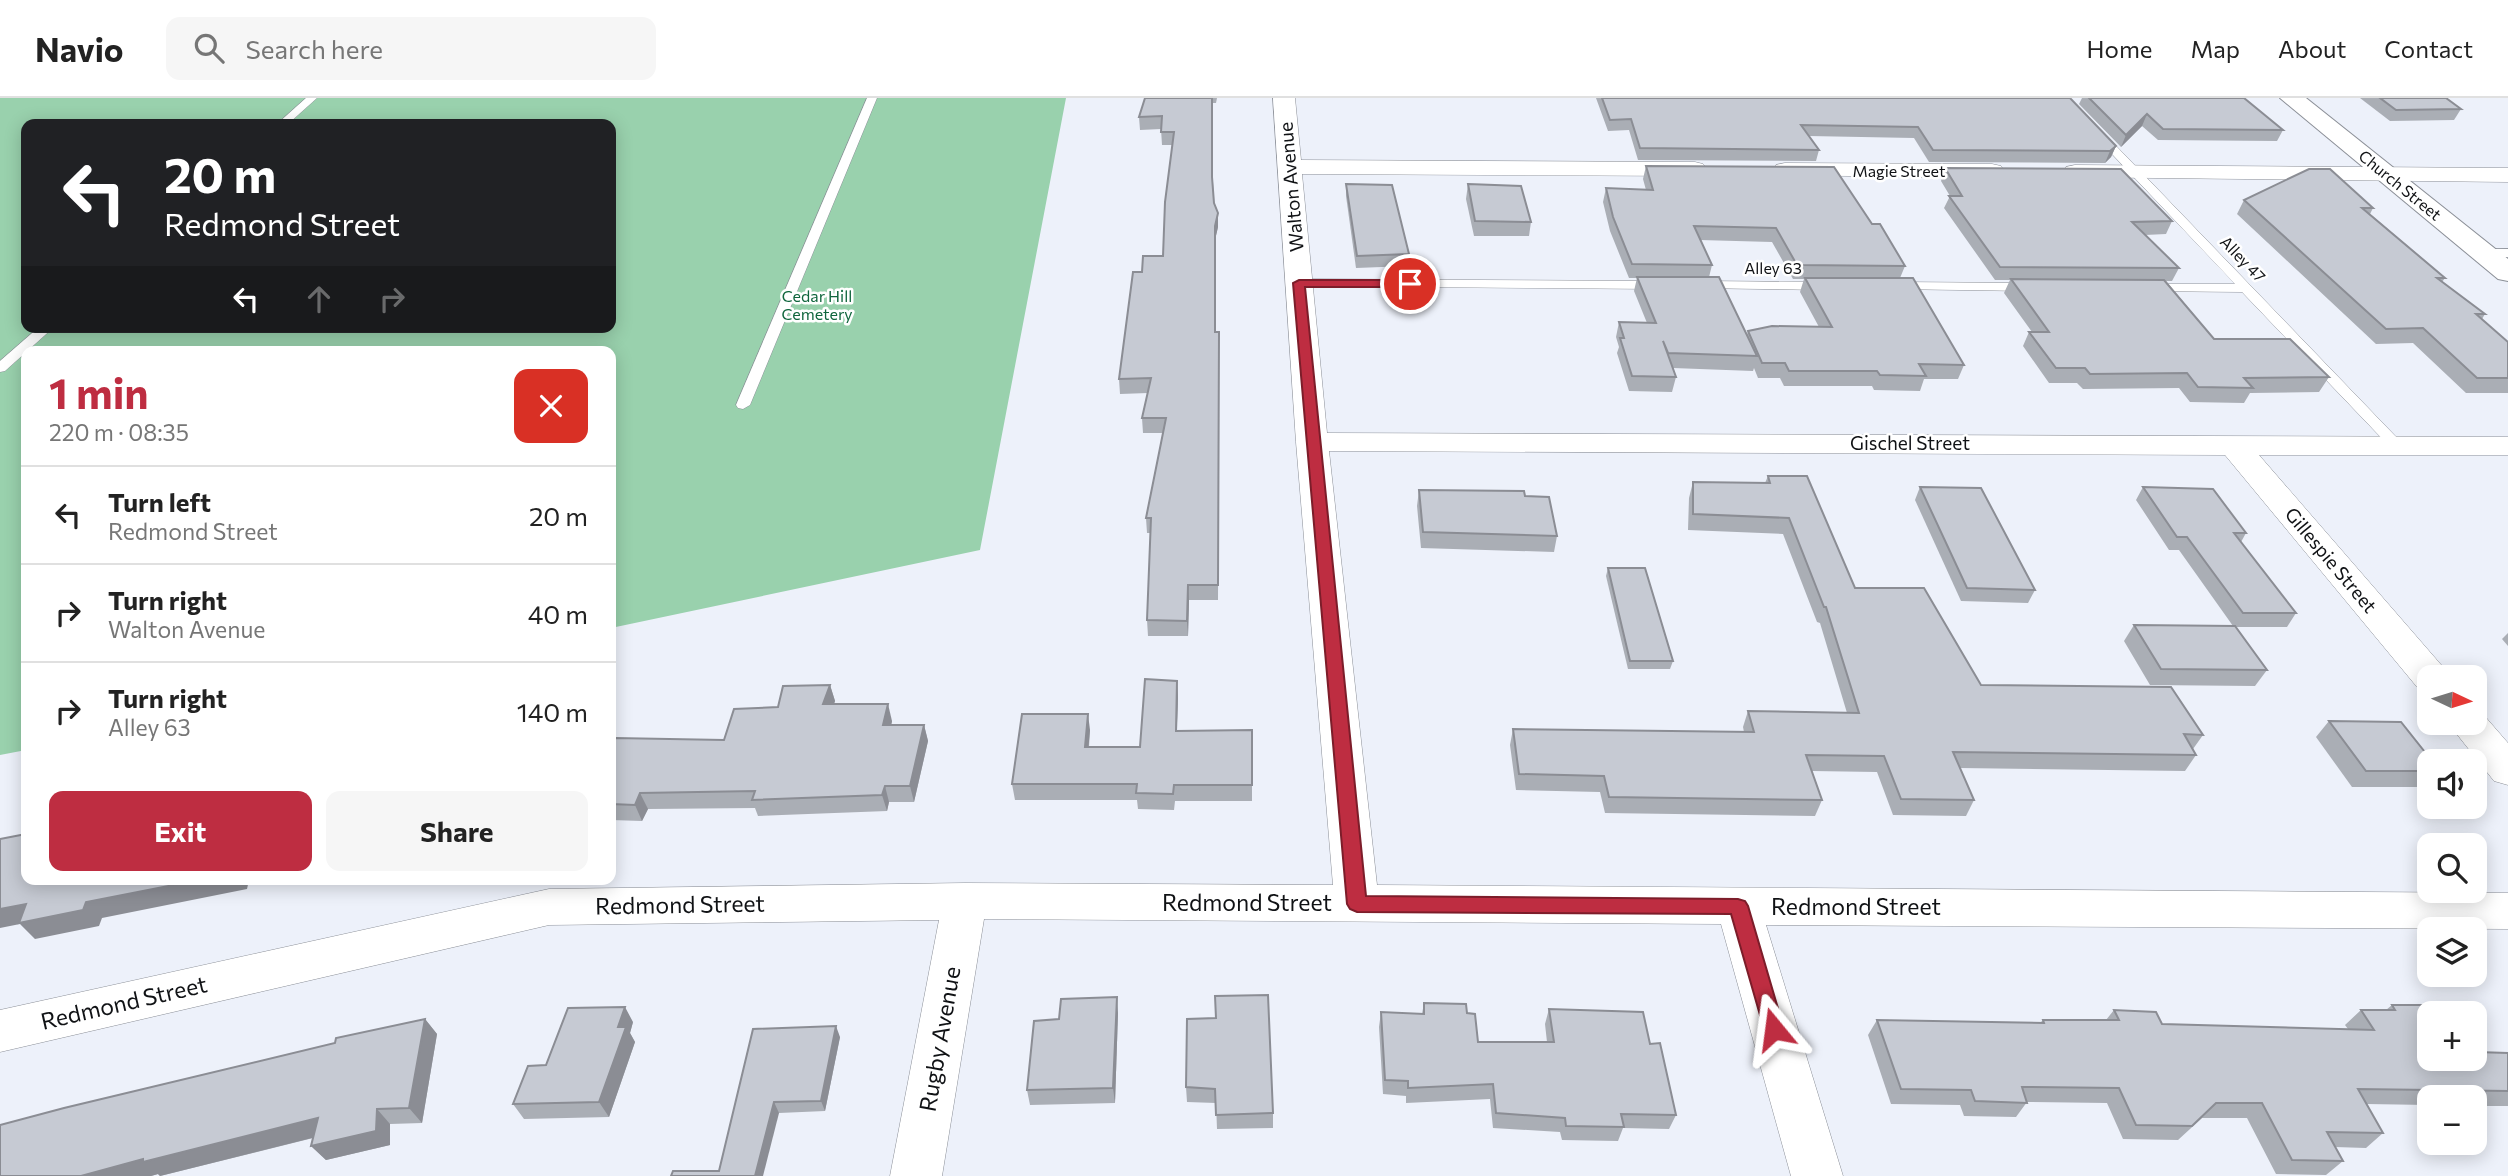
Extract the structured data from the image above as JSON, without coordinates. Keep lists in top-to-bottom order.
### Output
{
  "streets": {
    "main road": ["Church Street"],
    "street": [
      "Magie Street",
      "Walton Avenue",
      "Gischel Street",
      "Gillespie Street",
      "Redmond Street",
      "Rugby Avenue"
    ],
    "lane": ["Alley 47", "Alley 63"]
  },
  "crossings": [
    ["Walton Avenue", "Alley 63"],
    ["Walton Avenue", "Gischel Street"],
    ["Walton Avenue", "Redmond Street"],
    ["Alley 47", "Gischel Street"],
    ["Gischel Street", "Gillespie Street"],
    ["Redmond Street", "Rugby Avenue"]
  ],
  "parks": ["Cedar Hill Cemetery"],
  "north": "right",
  "page": {
    "header": "Navio",
    "search": "Search here",
    "nav": [
      "Home",
      "Map",
      "About",
      "Contact"
    ],
    "turn": ["20 m", "Redmond Street"],
    "heading": ["1 min", "220 m · 08:35"],
    "list": [
      {
        "name": "Turn left",
        "note": "Redmond Street",
        "value": "20 m"
      },
      {
        "name": "Turn right",
        "note": "Walton Avenue",
        "value": "40 m"
      },
      {
        "name": "Turn right",
        "note": "Alley 63",
        "value": "140 m"
      }
    ],
    "map_buttons": ["+", "−"],
    "buttons": ["Exit", "Share"]
  }
}
